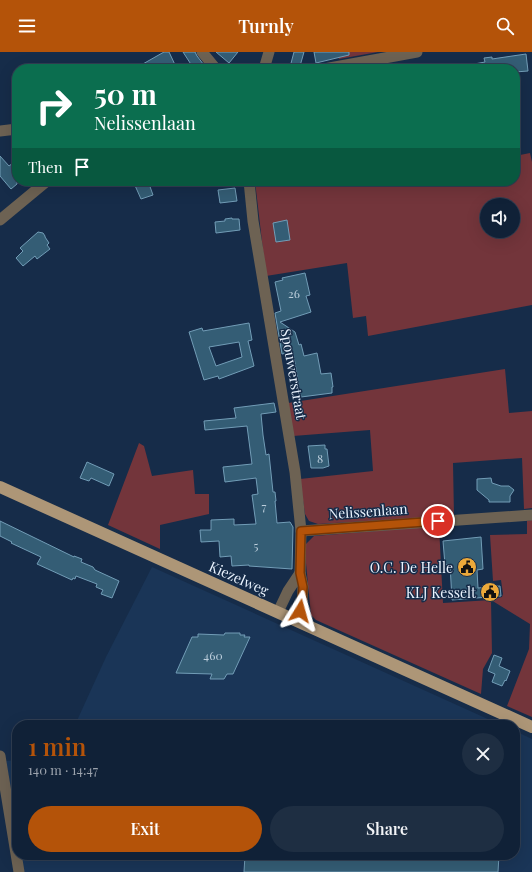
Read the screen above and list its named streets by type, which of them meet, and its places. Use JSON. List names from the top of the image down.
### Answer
{
  "streets": {
    "main road": ["Kiezelweg"],
    "street": ["Spouwerstraat", "Nelissenlaan"]
  },
  "crossings": [
    ["Spouwerstraat", "Nelissenlaan"],
    ["Spouwerstraat", "Kiezelweg"]
  ],
  "places": {
    "public building": ["O.C. De Helle", "KLJ Kesselt"]
  },
  "house_numbers": [
    "26",
    "8",
    "7",
    "5",
    "460"
  ],
  "page": {
    "header": "Turnly",
    "turn": ["50 m", "Nelissenlaan"],
    "then": "Then",
    "heading": ["1 min", "140 m · 14:47"],
    "buttons": ["Exit", "Share"]
  }
}
